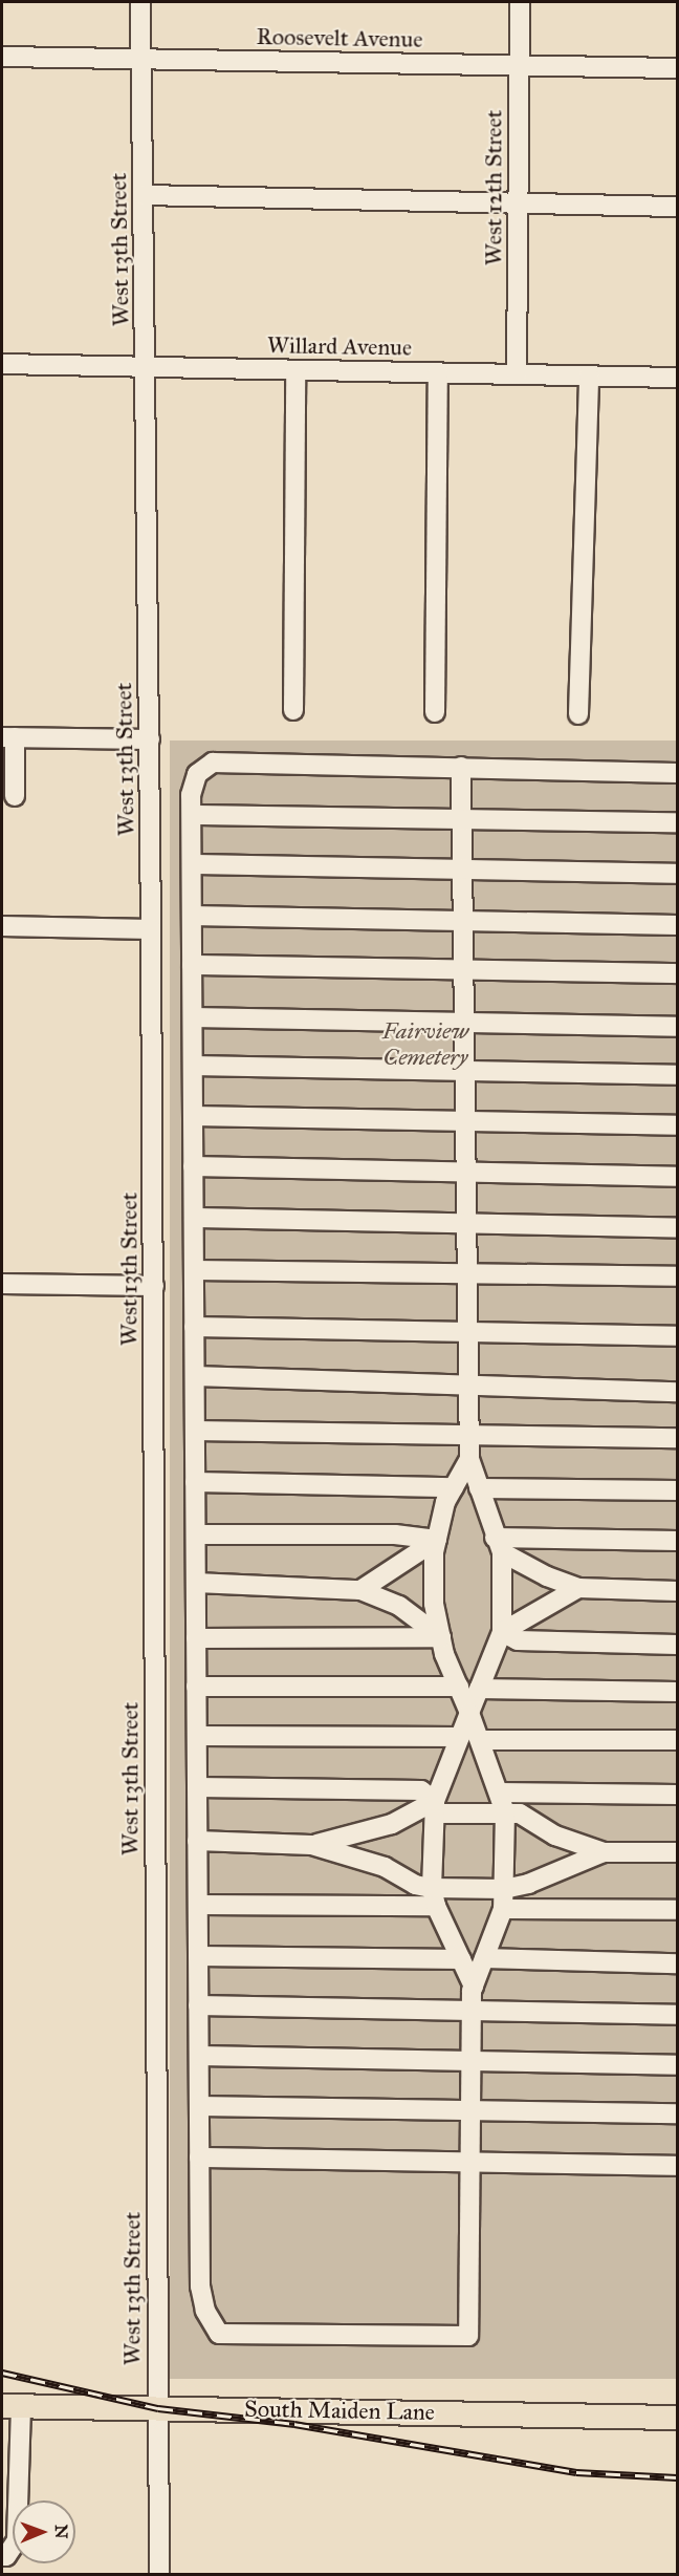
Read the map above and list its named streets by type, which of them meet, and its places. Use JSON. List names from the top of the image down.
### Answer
{
  "streets": {
    "main road": ["South Maiden Lane"],
    "street": [
      "Roosevelt Avenue",
      "West 12th Street",
      "West 13th Street",
      "Willard Avenue"
    ]
  },
  "crossings": [
    ["Roosevelt Avenue", "West 12th Street"],
    ["Roosevelt Avenue", "West 13th Street"],
    ["West 12th Street", "Willard Avenue"],
    ["West 13th Street", "Willard Avenue"],
    ["West 13th Street", "South Maiden Lane"]
  ],
  "parks": ["Fairview Cemetery"],
  "north": "right"
}
